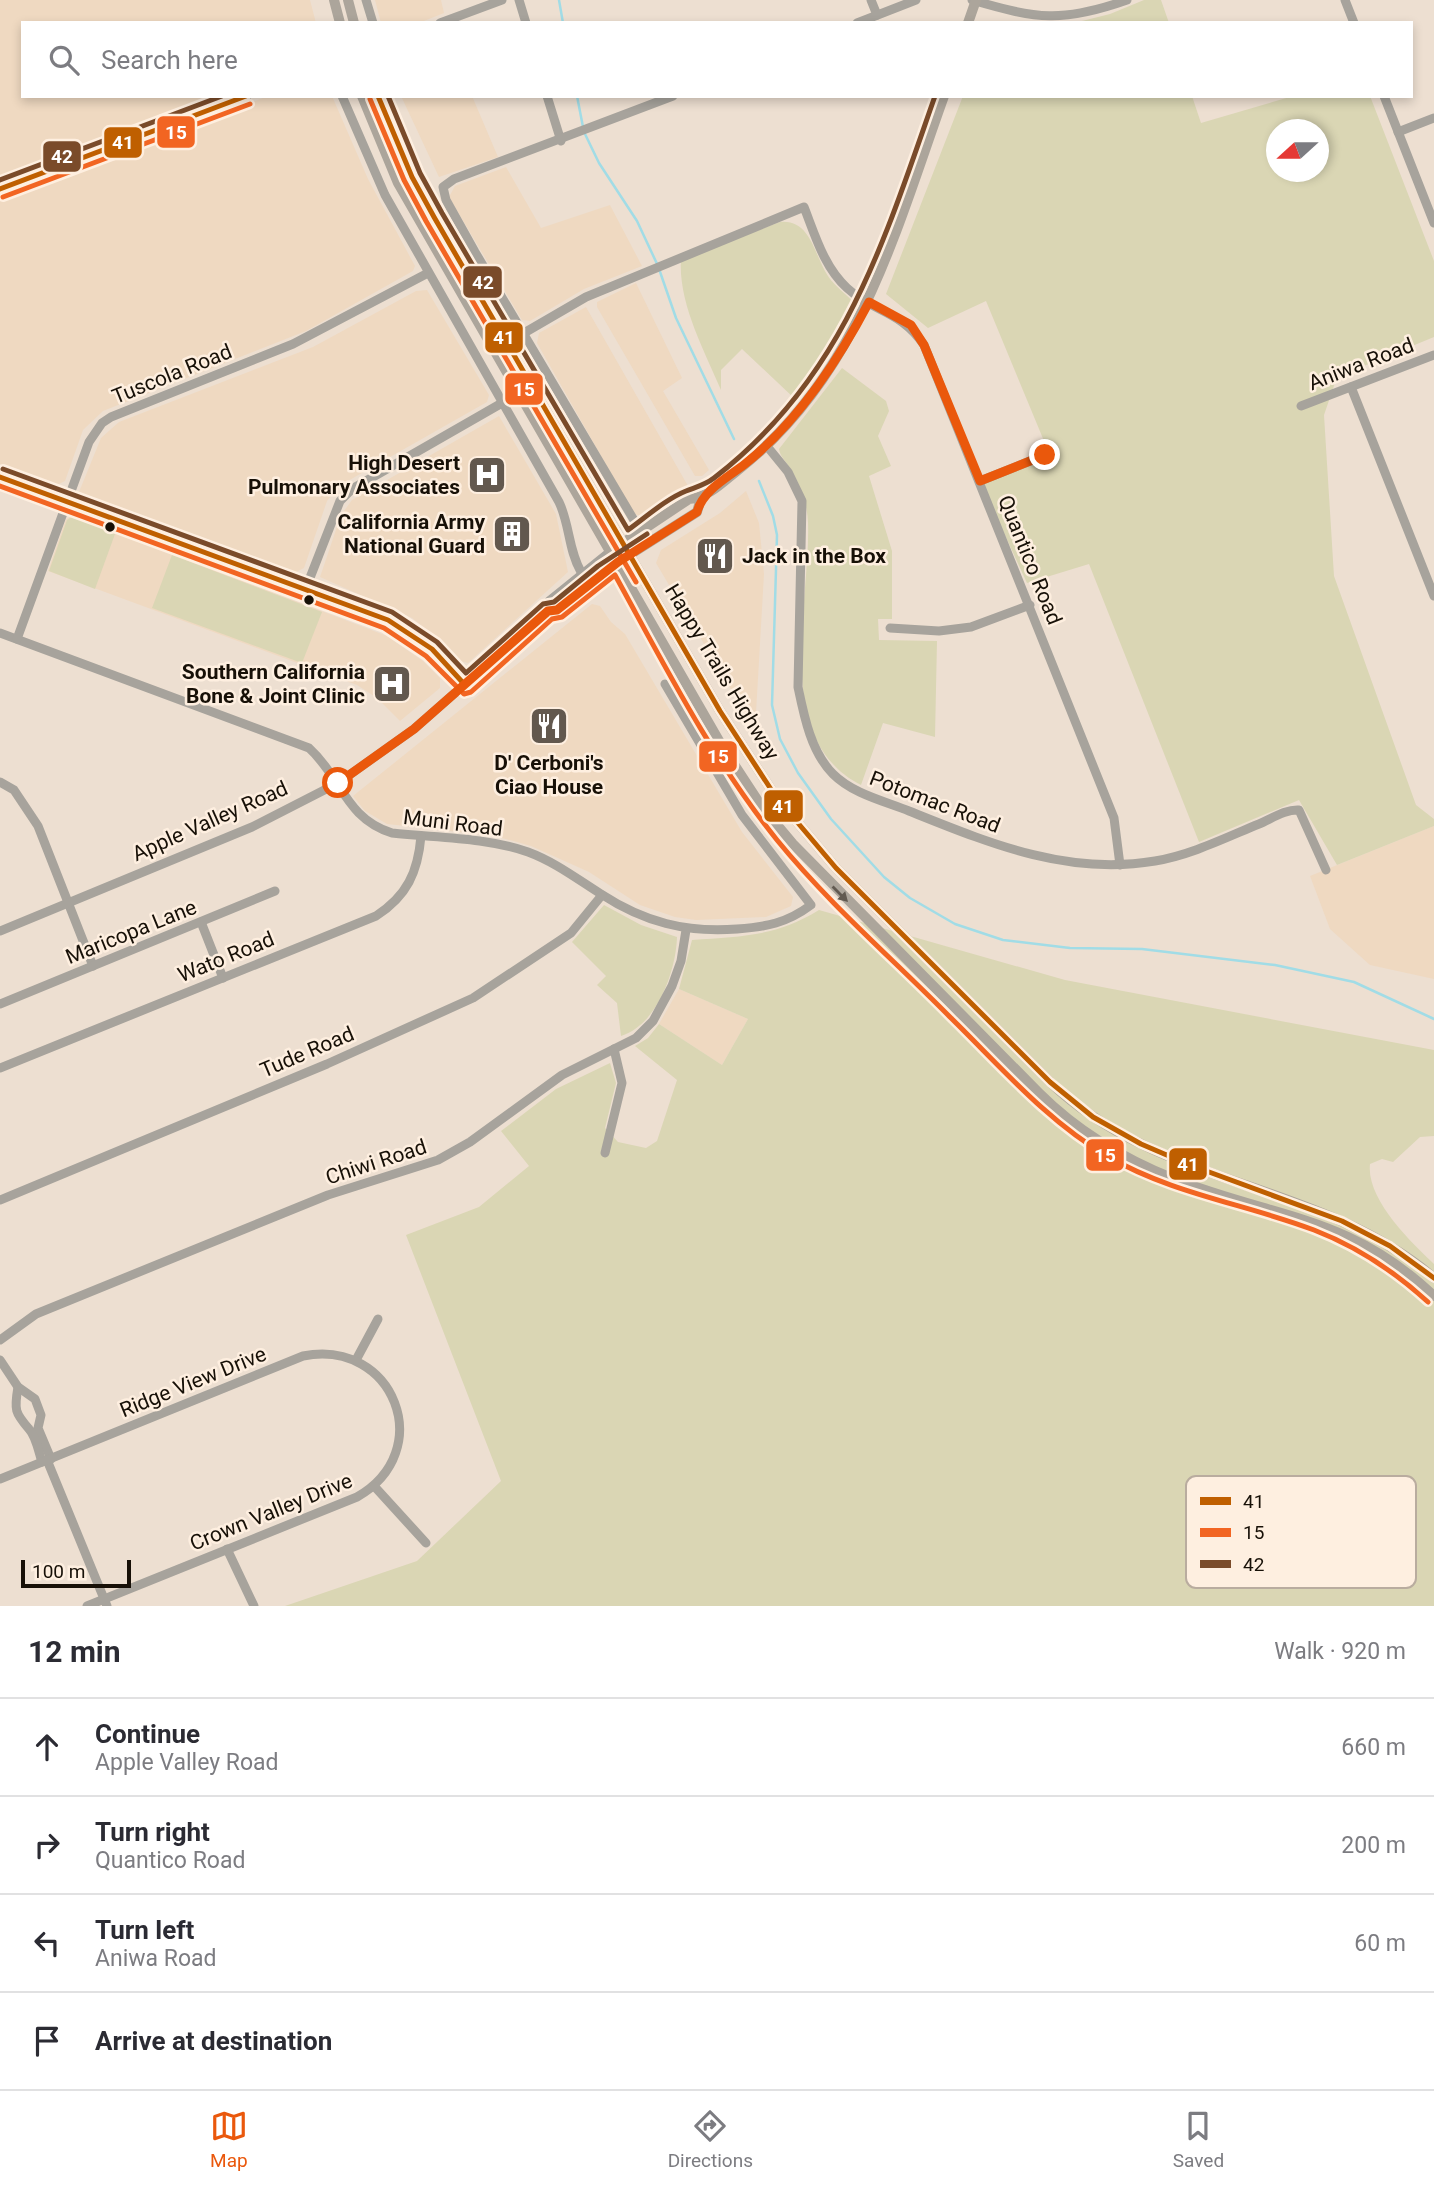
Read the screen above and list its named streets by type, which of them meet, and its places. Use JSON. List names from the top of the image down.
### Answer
{
  "streets": {
    "main road": ["Happy Trails Highway", "Apple Valley Road"],
    "street": [
      "Aniwa Road",
      "Tuscola Road",
      "Quantico Road",
      "Potomac Road",
      "Muni Road",
      "Maricopa Lane",
      "Wato Road",
      "Tude Road",
      "Chiwi Road",
      "Ridge View Drive",
      "Crown Valley Drive"
    ]
  },
  "crossings": [
    ["Tuscola Road", "Muni Road"],
    ["Quantico Road", "Potomac Road"],
    ["Quantico Road", "Apple Valley Road"],
    ["Happy Trails Highway", "Apple Valley Road"],
    ["Potomac Road", "Apple Valley Road"],
    ["Apple Valley Road", "Muni Road"],
    ["Muni Road", "Wato Road"],
    ["Muni Road", "Tude Road"],
    ["Muni Road", "Chiwi Road"],
    ["Ridge View Drive", "Crown Valley Drive"]
  ],
  "places": {
    "hospital": ["High Desert Pulmonary Associates", "Southern California Bone & Joint Clinic"],
    "building": ["California Army National Guard"],
    "restaurant": ["Jack in the Box", "D' Cerboni's Ciao House"]
  },
  "lines": ["transit line 41", "transit line 42", "transit line 15"],
  "legend": ["41", "15", "42"],
  "scale_bar": "100 m",
  "north": "left",
  "page": {
    "search": "Search here",
    "scale": "100 m",
    "heading": ["12 min", "Walk · 920 m"],
    "list": [
      ["Continue", "Apple Valley Road", "660 m"],
      ["Turn right", "Quantico Road", "200 m"],
      ["Turn left", "Aniwa Road", "60 m"],
      "Arrive at destination"
    ],
    "nav": ["Map", "Directions", "Saved"]
  }
}
